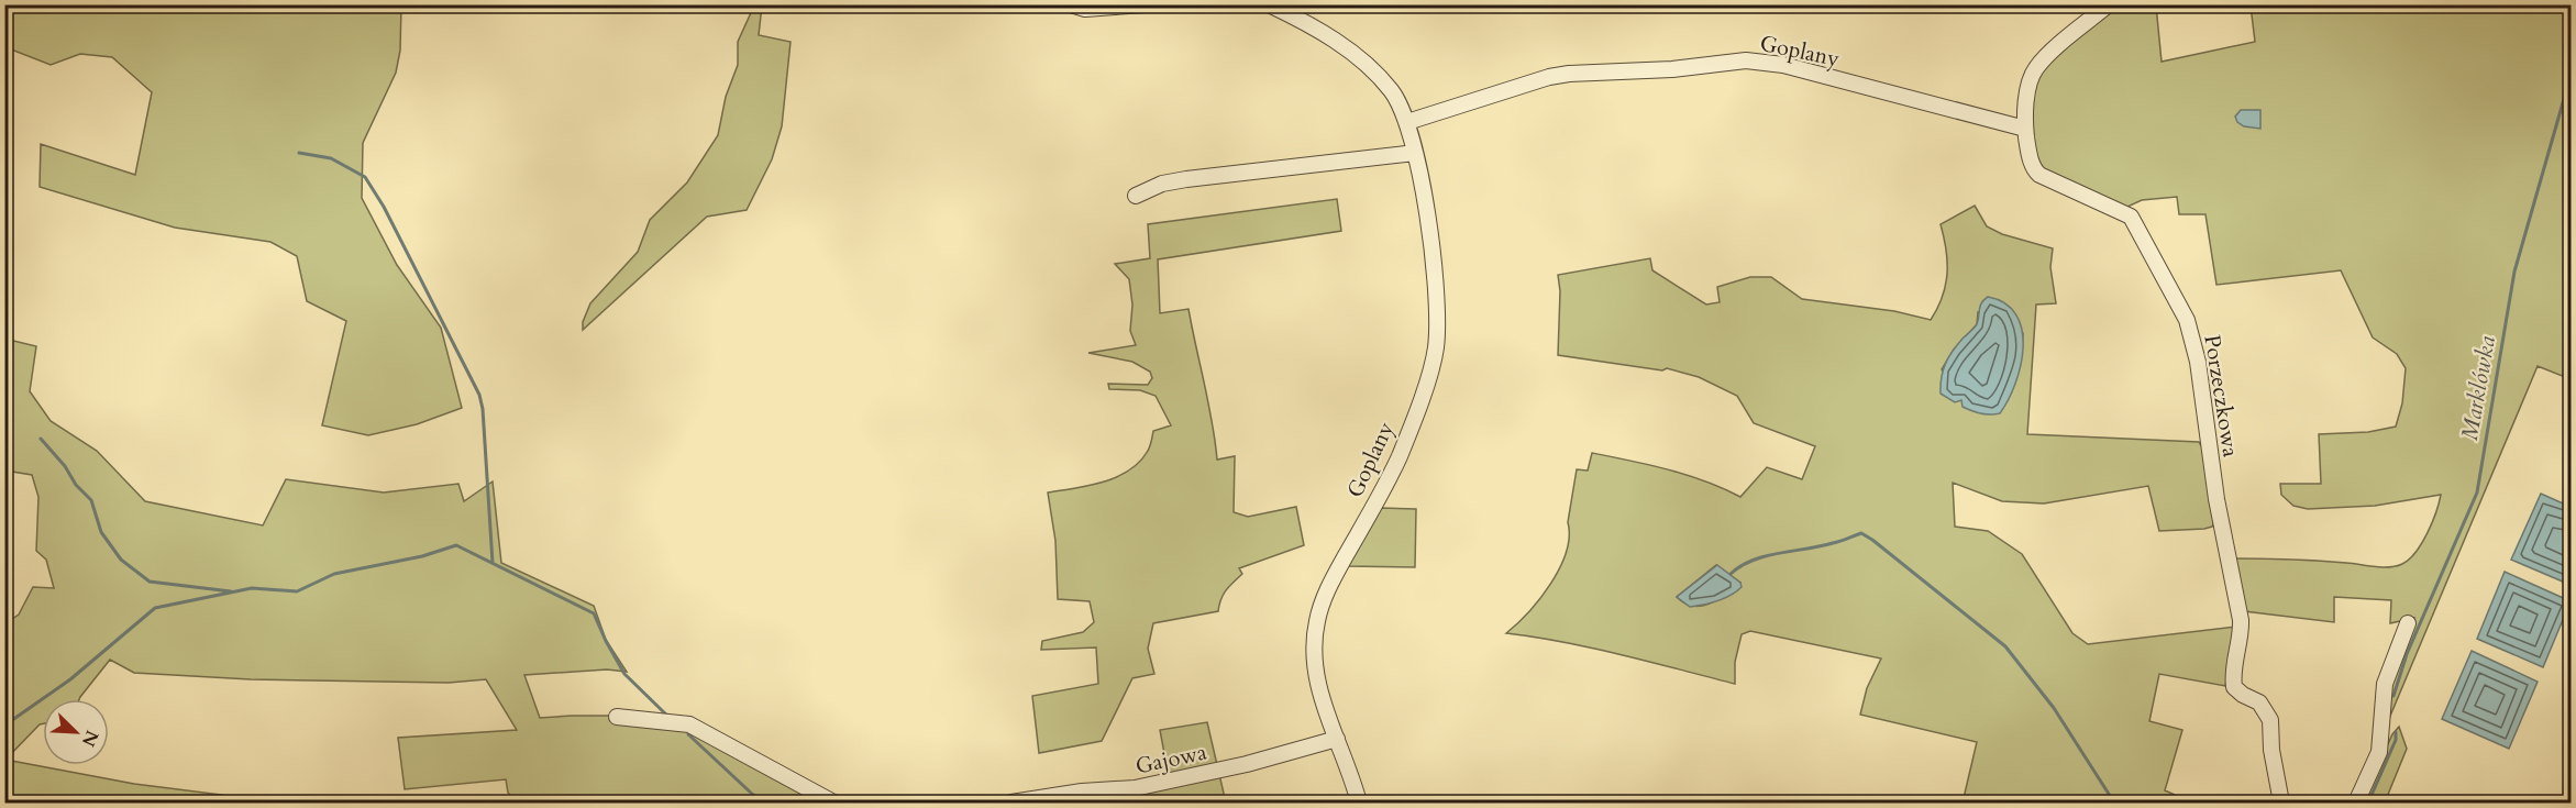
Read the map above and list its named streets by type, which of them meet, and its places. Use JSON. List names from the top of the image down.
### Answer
{
  "streets": {
    "street": ["Goplany", "Porzeczkowa", "Gajowa"]
  },
  "crossings": [
    ["Goplany", "Porzeczkowa"],
    ["Goplany", "Gajowa"]
  ],
  "water": ["Marklówka"],
  "north": "bottom right"
}
